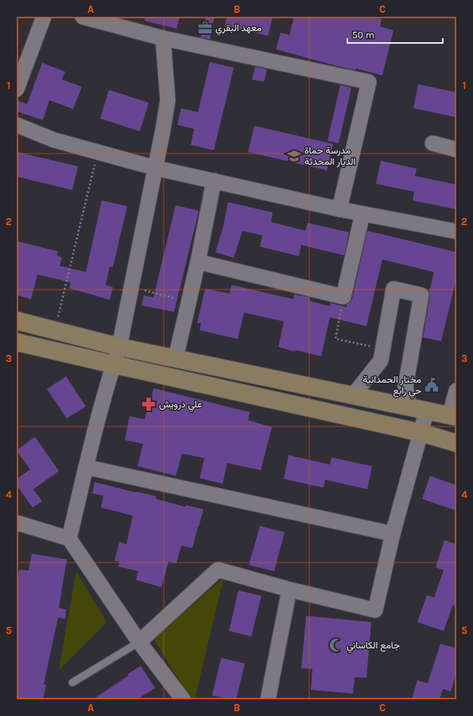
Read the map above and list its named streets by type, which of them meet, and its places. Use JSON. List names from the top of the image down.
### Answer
{
  "places": {
    "office": ["معهد البقري"],
    "school or university": ["مدرسة حماة الديار المحدثة"],
    "public building": ["مختار الحمدانية حي رابع"],
    "pharmacy": ["علي درويش"],
    "mosque": ["جامع الكاساني"]
  },
  "scale_bar": "50 m",
  "grid": {
    "columns": ["A", "B", "C"],
    "rows": [
      "1",
      "2",
      "3",
      "4",
      "5"
    ]
  }
}
